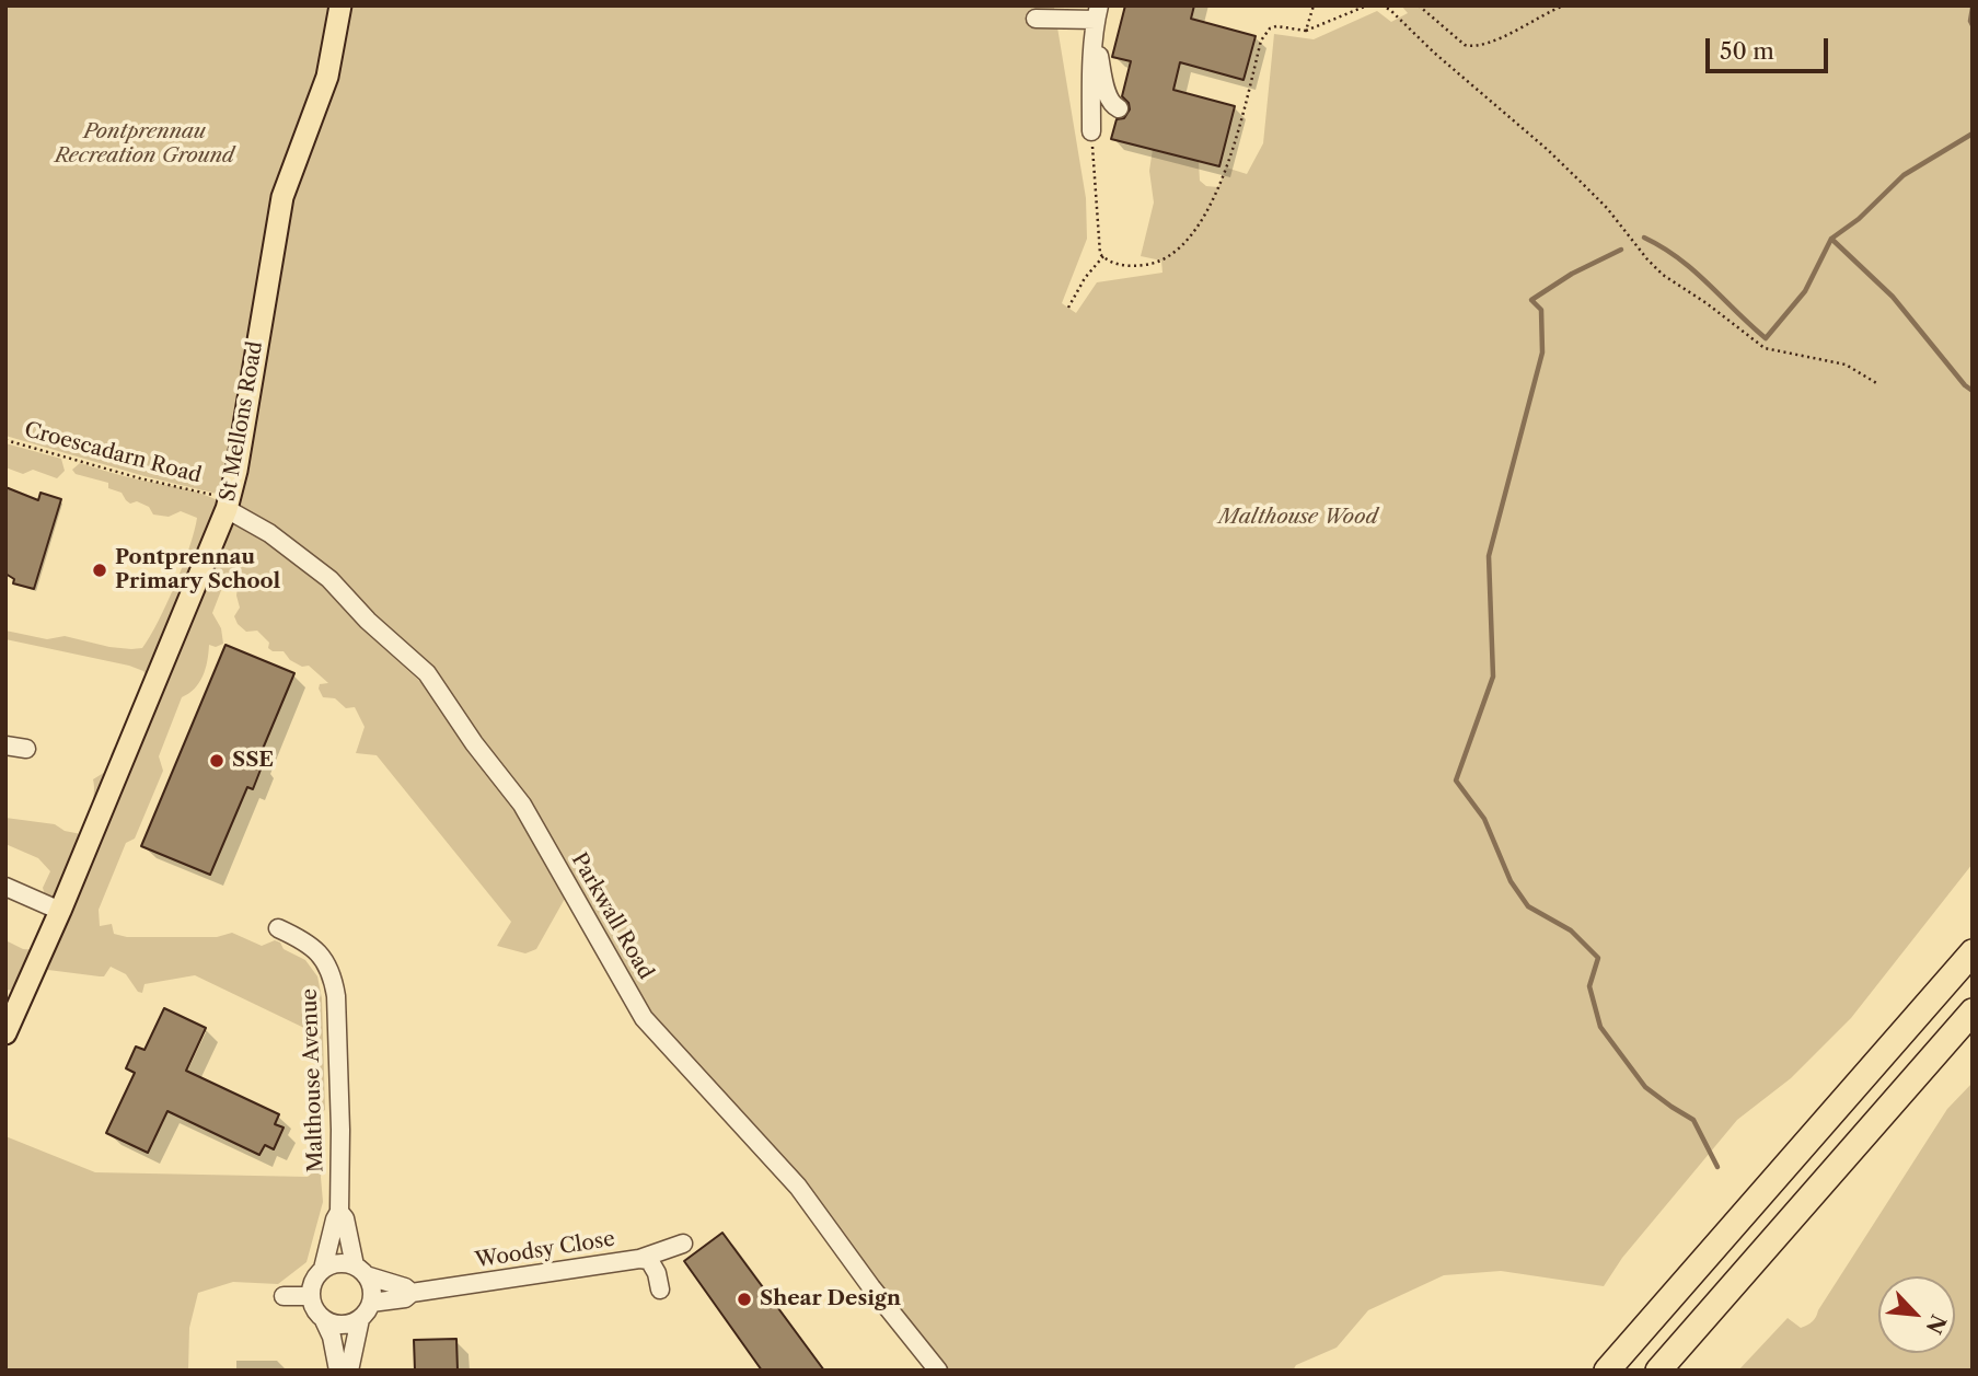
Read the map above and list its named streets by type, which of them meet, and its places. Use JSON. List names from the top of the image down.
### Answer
{
  "streets": {
    "main road": ["St Mellons Road"],
    "street": ["Parkwall Road", "Malthouse Avenue", "Woodsy Close"],
    "path": ["Croescadarn Road"]
  },
  "crossings": [
    ["St Mellons Road", "Croescadarn Road"],
    ["St Mellons Road", "Parkwall Road"],
    ["Croescadarn Road", "Parkwall Road"],
    ["Malthouse Avenue", "Woodsy Close"]
  ],
  "parks": ["Pontprennau Recreation Ground", "Malthouse Wood"],
  "places": ["Pontprennau Primary School", "SSE", "Shear Design"],
  "scale_bar": "50 m",
  "north": "bottom right"
}
